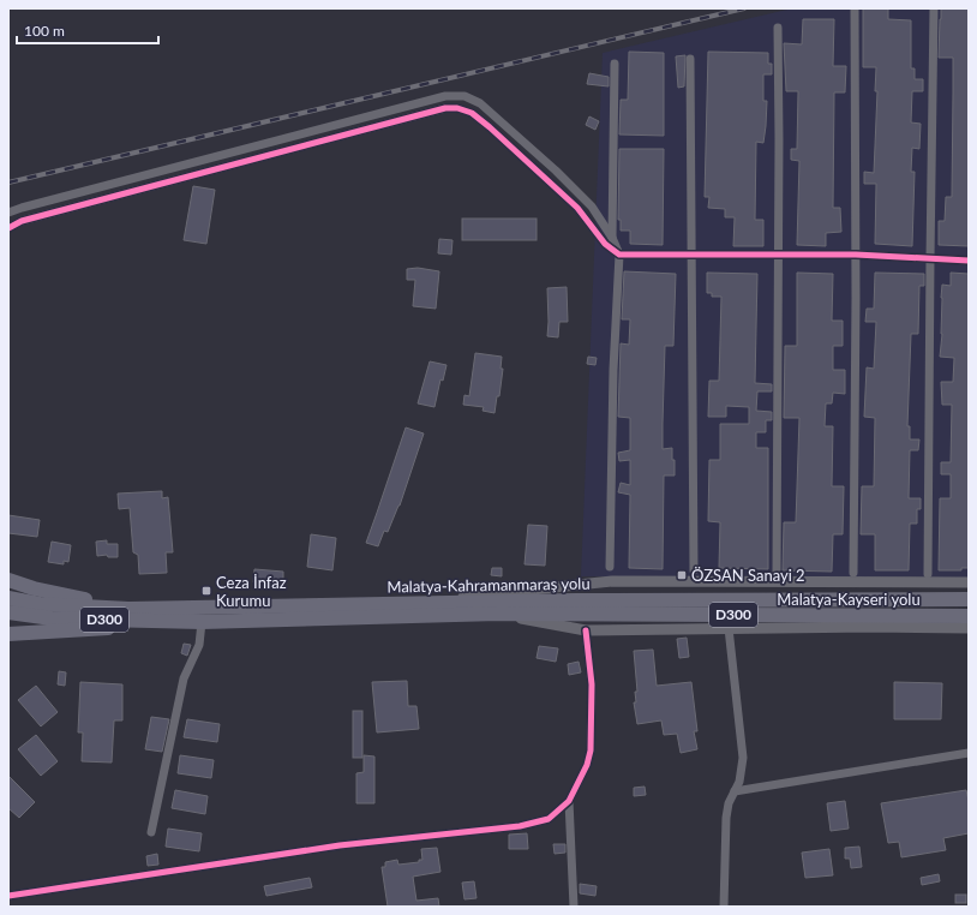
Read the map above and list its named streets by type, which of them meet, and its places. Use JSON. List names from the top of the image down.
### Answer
{
  "streets": {
    "highway": ["Malatya-Kahramanmaraş yolu", "Malatya-Kayseri yolu", "D300"]
  },
  "places": {
    "transit": ["ÖZSAN Sanayi 2", "Ceza İnfaz Kurumu"]
  },
  "scale_bar": "100 m"
}
